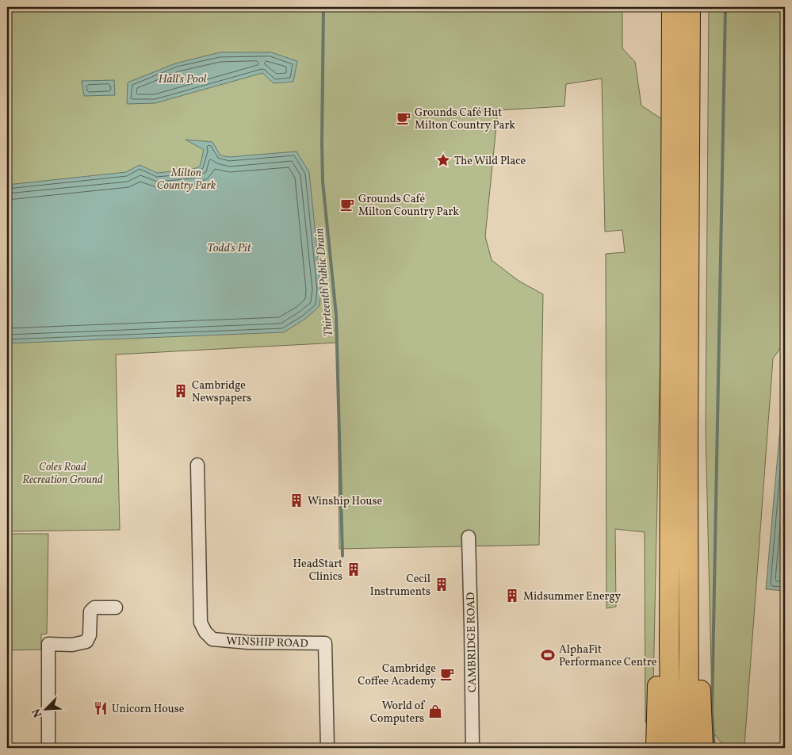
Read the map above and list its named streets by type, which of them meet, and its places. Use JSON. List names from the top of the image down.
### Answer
{
  "streets": {
    "street": ["WINSHIP ROAD", "CAMBRIDGE ROAD"]
  },
  "water": ["Hall's Pool", "Todd's Pit", "Thirteenth Public Drain"],
  "parks": ["Milton Country Park", "Coles Road Recreation Ground"],
  "places": {
    "cafe": ["Grounds Café Hut Milton Country Park", "Grounds Café Milton Country Park", "Cambridge Coffee Academy"],
    "place": ["The Wild Place"],
    "building": [
      "Cambridge Newspapers",
      "Winship House",
      "HeadStart Clinics",
      "Cecil Instruments",
      "Midsummer Energy"
    ],
    "sports": ["AlphaFit Performance Centre"],
    "restaurant": ["Unicorn House"],
    "shop": ["World of Computers"]
  },
  "north": "bottom left"
}
